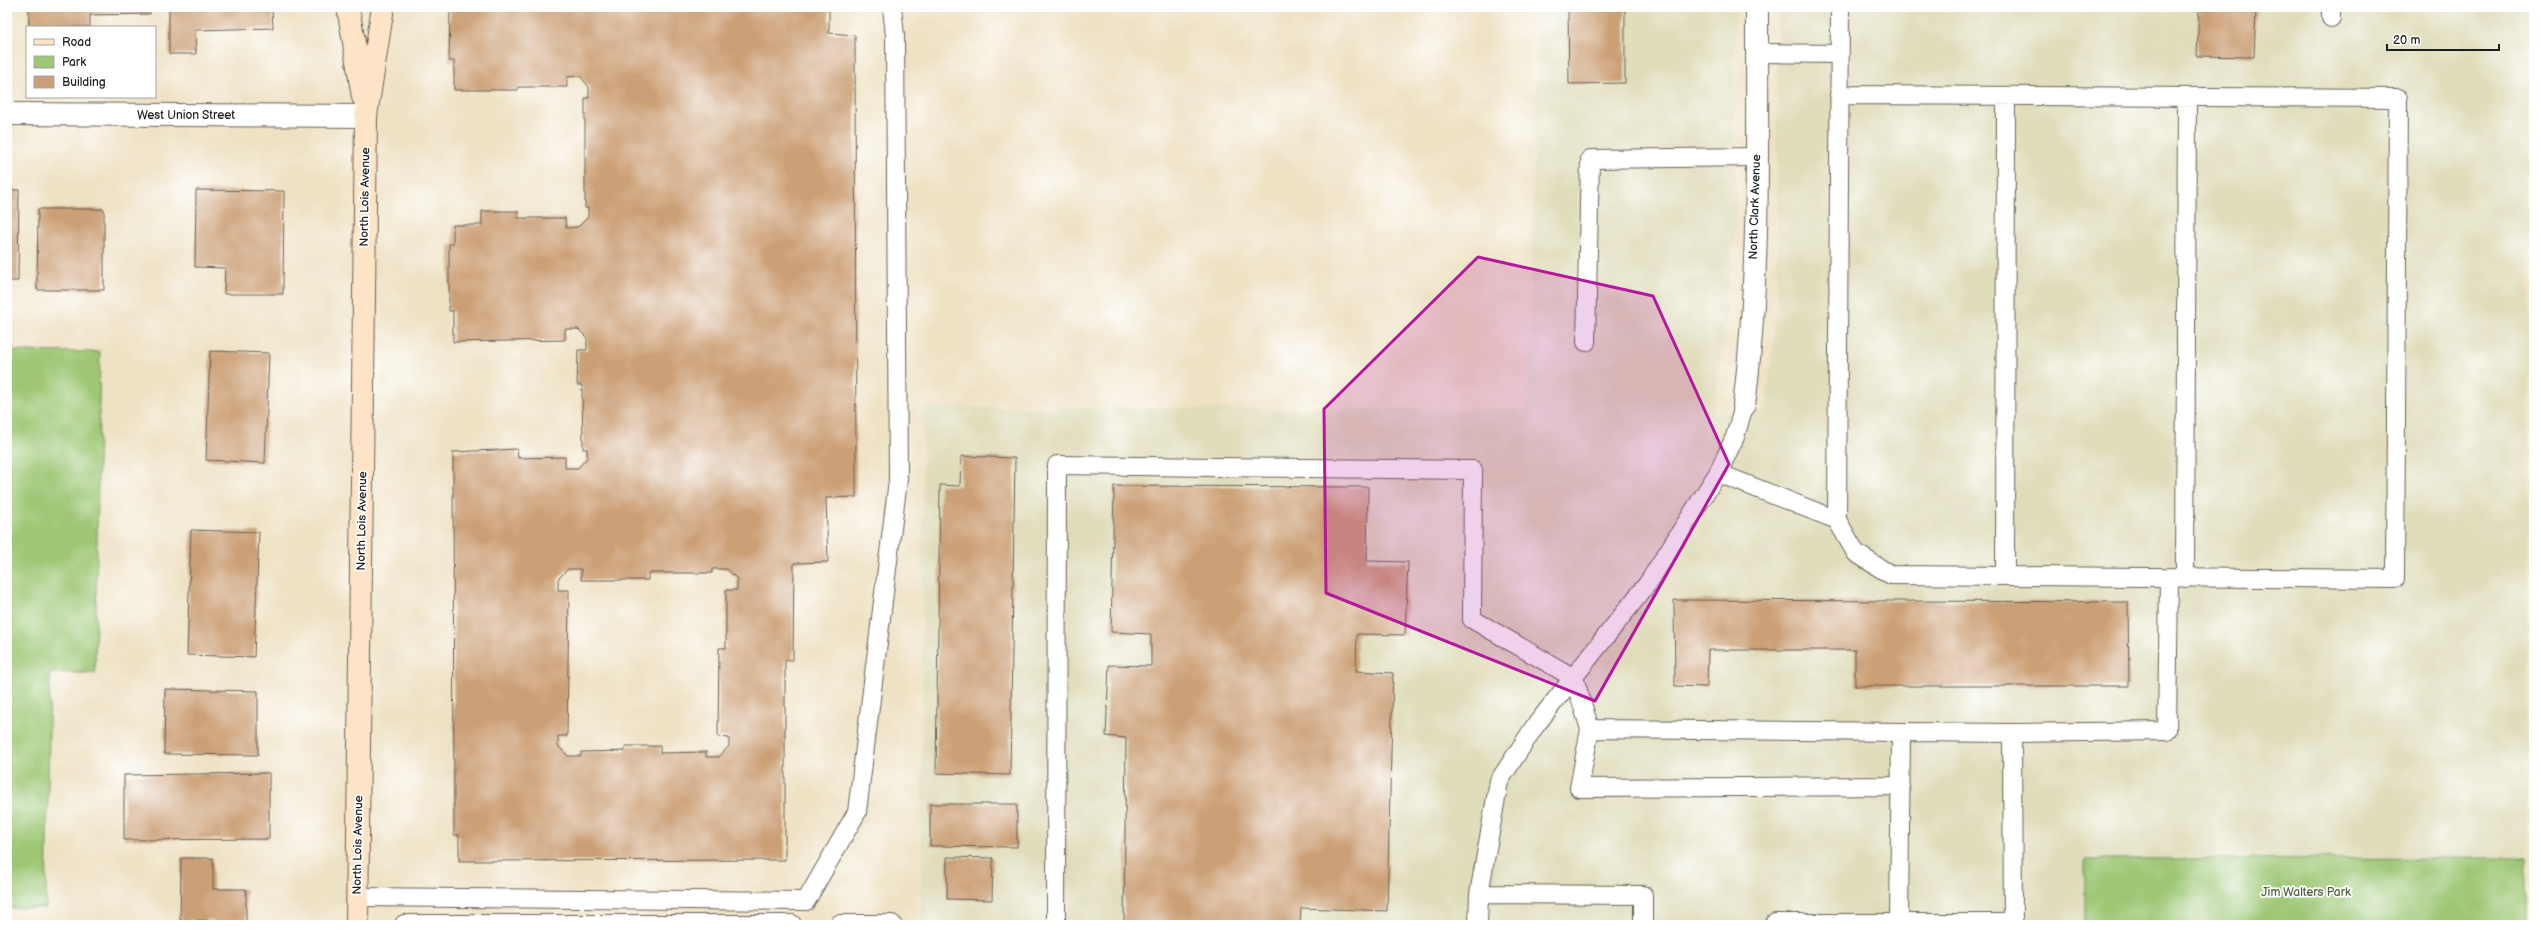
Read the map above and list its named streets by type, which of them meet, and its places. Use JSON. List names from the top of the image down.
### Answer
{
  "streets": {
    "street": ["West Union Street", "North Lois Avenue", "North Clark Avenue"]
  },
  "crossings": [
    ["West Union Street", "North Lois Avenue"]
  ],
  "parks": ["Jim Walters Park"],
  "legend": ["Road", "Park", "Building"],
  "scale_bar": "20 m"
}
